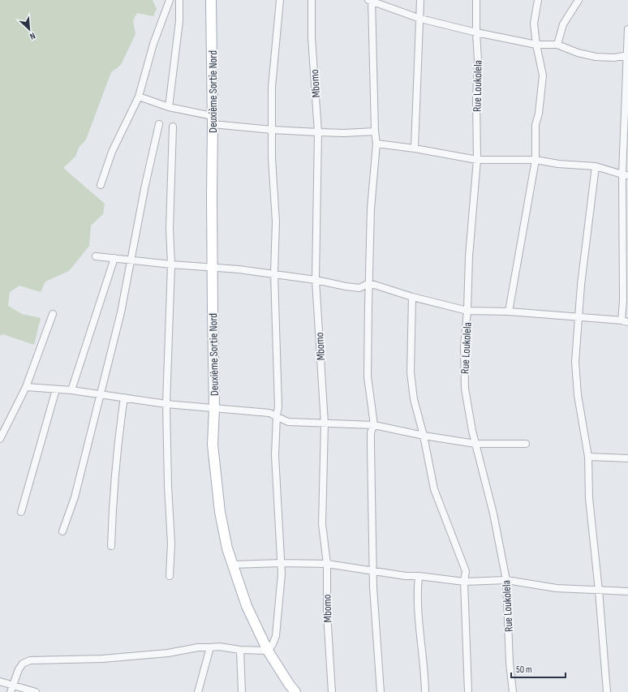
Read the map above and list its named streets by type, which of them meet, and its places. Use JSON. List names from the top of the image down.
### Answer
{
  "streets": {
    "main road": ["Deuxième Sortie Nord"],
    "street": ["Mbomo", "Rue Loukolela"]
  },
  "scale_bar": "50 m",
  "north": "bottom right"
}
